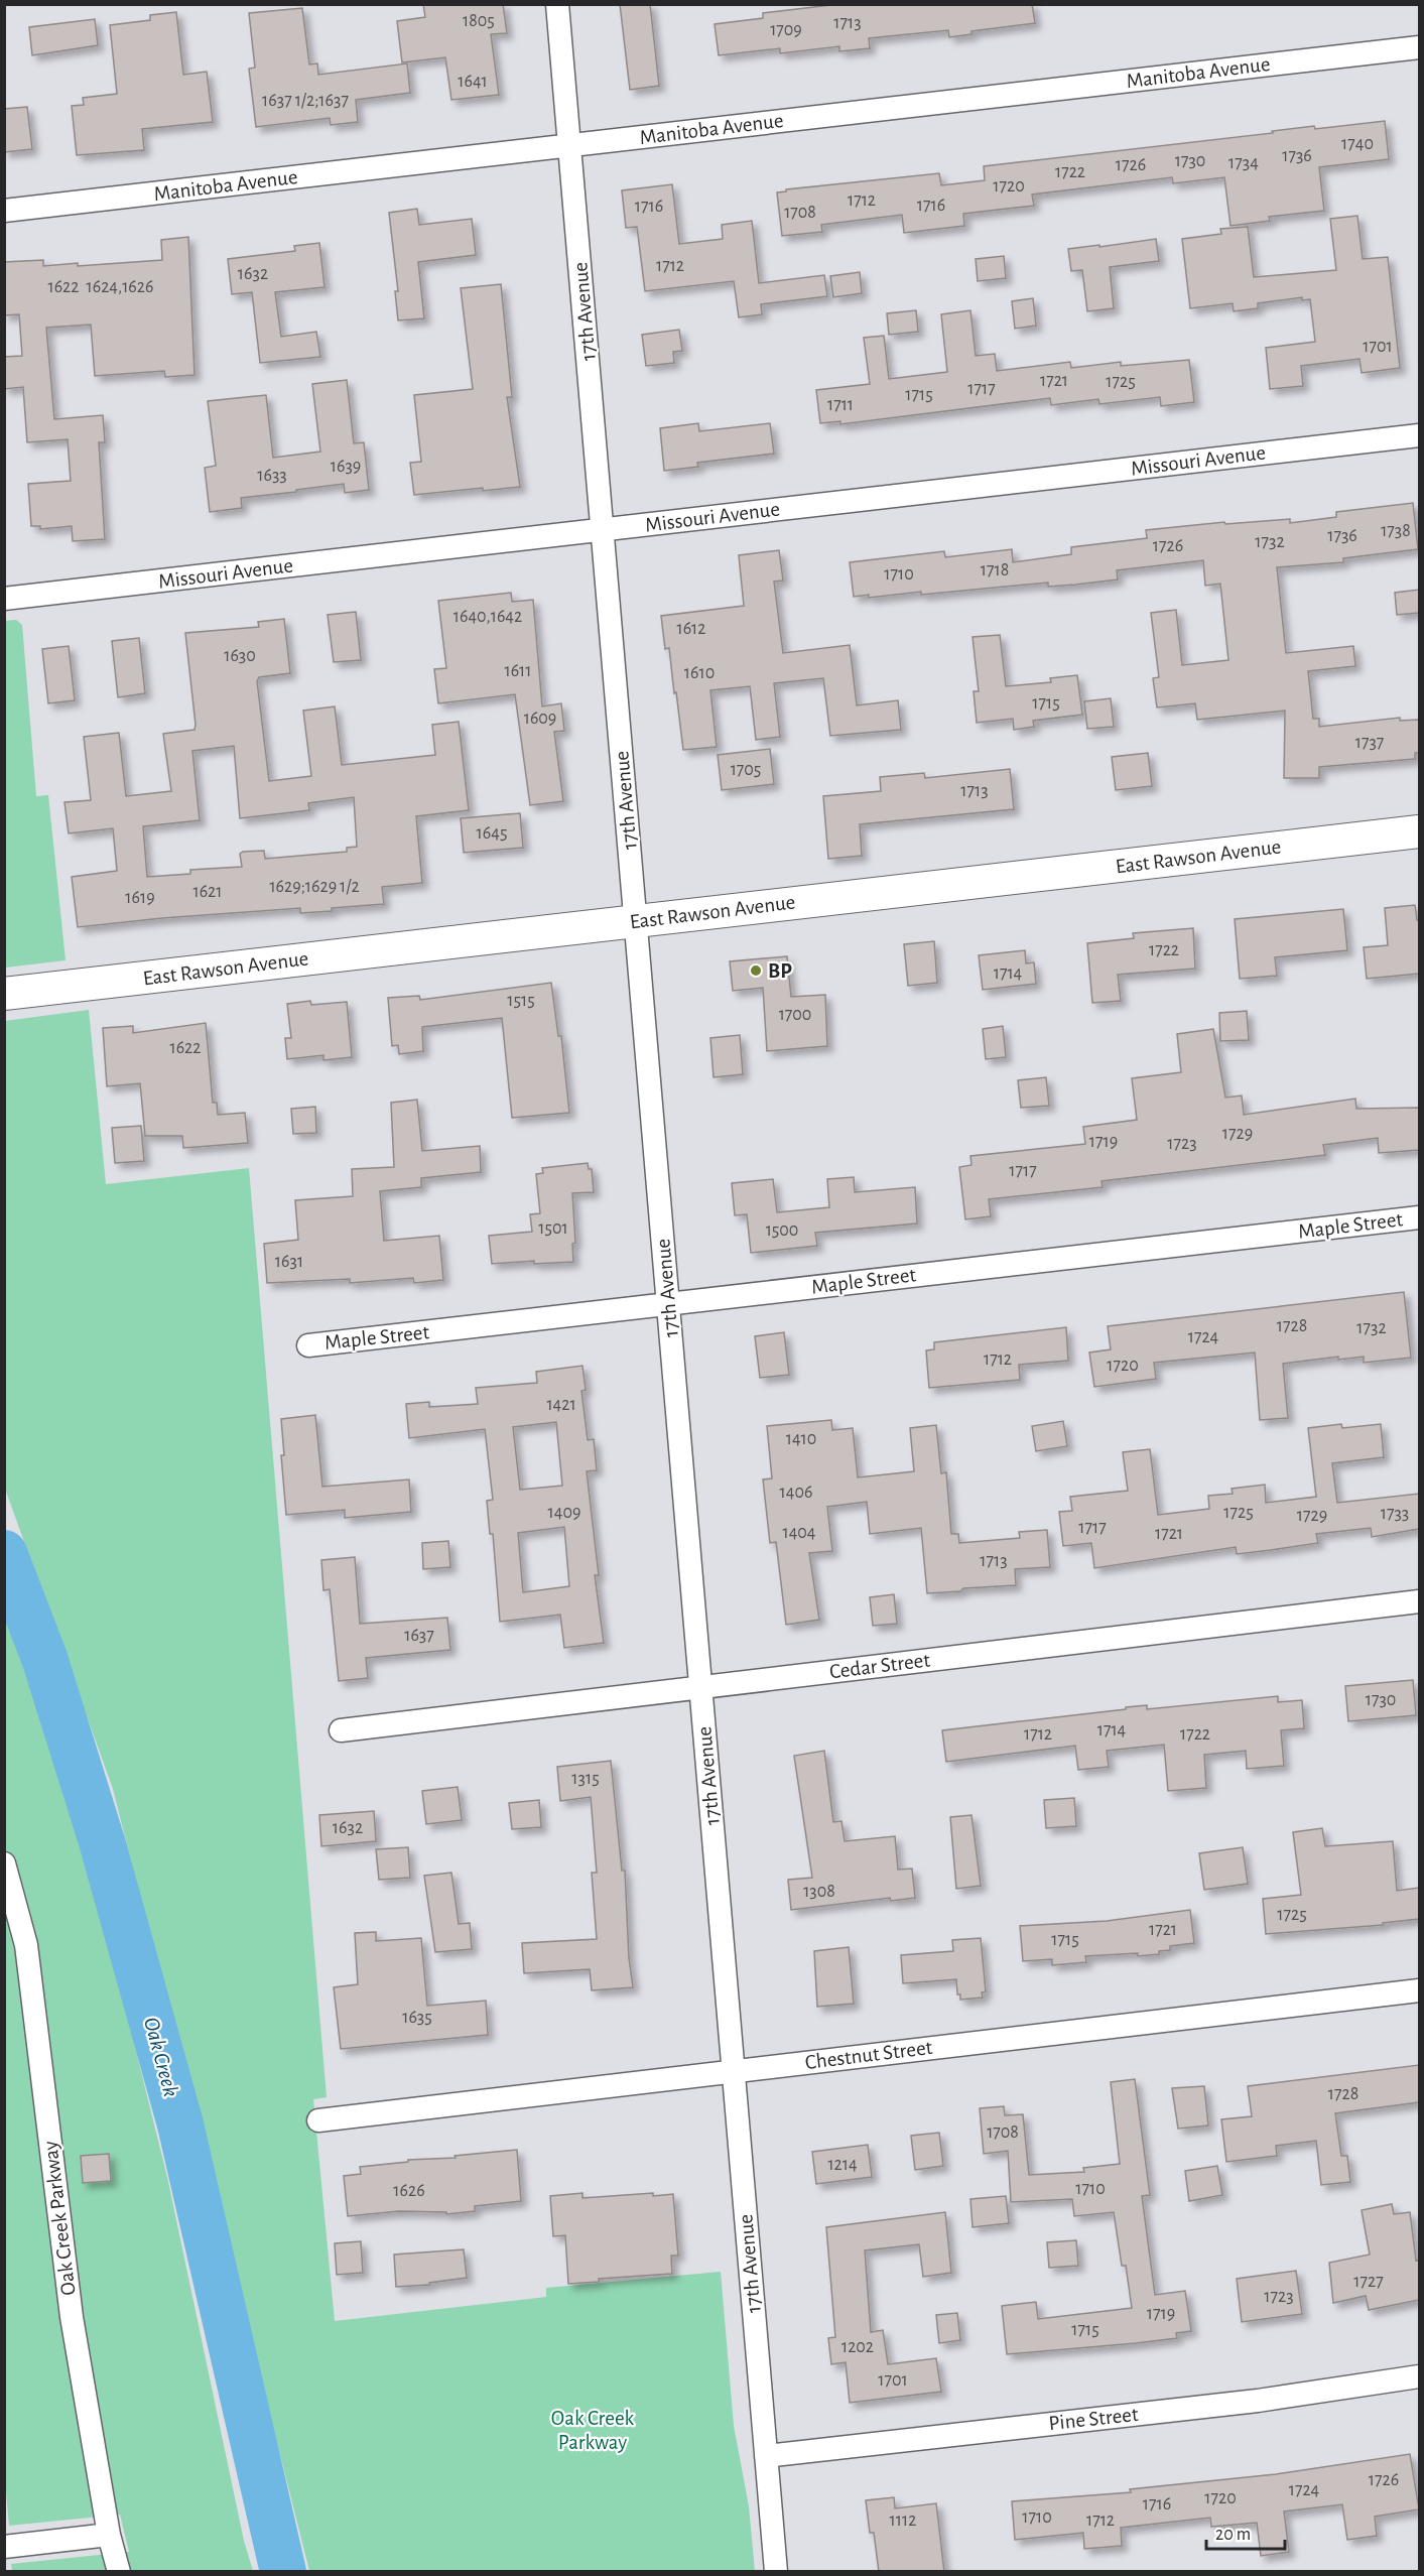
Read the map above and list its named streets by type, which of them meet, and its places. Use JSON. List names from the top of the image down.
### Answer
{
  "streets": {
    "main road": ["East Rawson Avenue"],
    "street": [
      "Manitoba Avenue",
      "17th Avenue",
      "Missouri Avenue",
      "Maple Street",
      "Cedar Street",
      "Chestnut Street",
      "Oak Creek Parkway",
      "Pine Street"
    ]
  },
  "crossings": [
    ["Manitoba Avenue", "17th Avenue"],
    ["17th Avenue", "Missouri Avenue"],
    ["17th Avenue", "East Rawson Avenue"],
    ["17th Avenue", "Maple Street"],
    ["17th Avenue", "Cedar Street"],
    ["17th Avenue", "Chestnut Street"],
    ["17th Avenue", "Pine Street"]
  ],
  "water": ["Oak Creek"],
  "parks": ["Oak Creek Parkway"],
  "places": ["BP"],
  "house_numbers": [
    "1805",
    "1713",
    "1709",
    "1641",
    "1637 1/2;1637",
    "1740",
    "1736",
    "1730",
    "1734",
    "1726",
    "1722",
    "1720",
    "1712",
    "1716",
    "1716",
    "1708",
    "1712",
    "1632",
    "1622",
    "1624,1626",
    "1701",
    "1721",
    "1725",
    "1717",
    "1715",
    "1711",
    "1639",
    "1633",
    "1738",
    "1736",
    "1732",
    "1726",
    "1718",
    "1710",
    "1640,1642",
    "1612",
    "1630",
    "1611",
    "1610",
    "1715",
    "1609",
    "1737",
    "1705",
    "1713",
    "1645",
    "1629;1629 1/2",
    "1621",
    "1619",
    "1722",
    "1714",
    "1515",
    "1700",
    "1622",
    "1729",
    "1719",
    "1723",
    "1717",
    "1501",
    "1500",
    "1631",
    "1728",
    "1732",
    "1724",
    "1712",
    "1720",
    "1421",
    "1410",
    "1406",
    "1409",
    "1725",
    "1733",
    "1729",
    "1717",
    "1404",
    "1721",
    "1713",
    "1637",
    "1730",
    "1714",
    "1712",
    "1722",
    "1315",
    "1632",
    "1308",
    "1725",
    "1721",
    "1715",
    "1635",
    "1728",
    "1708",
    "1214",
    "1710",
    "1626",
    "1727",
    "1723",
    "1719",
    "1715",
    "1202",
    "1701",
    "1726",
    "1724",
    "1720",
    "1716",
    "1710",
    "1112",
    "1712"
  ],
  "scale_bar": "20 m"
}
